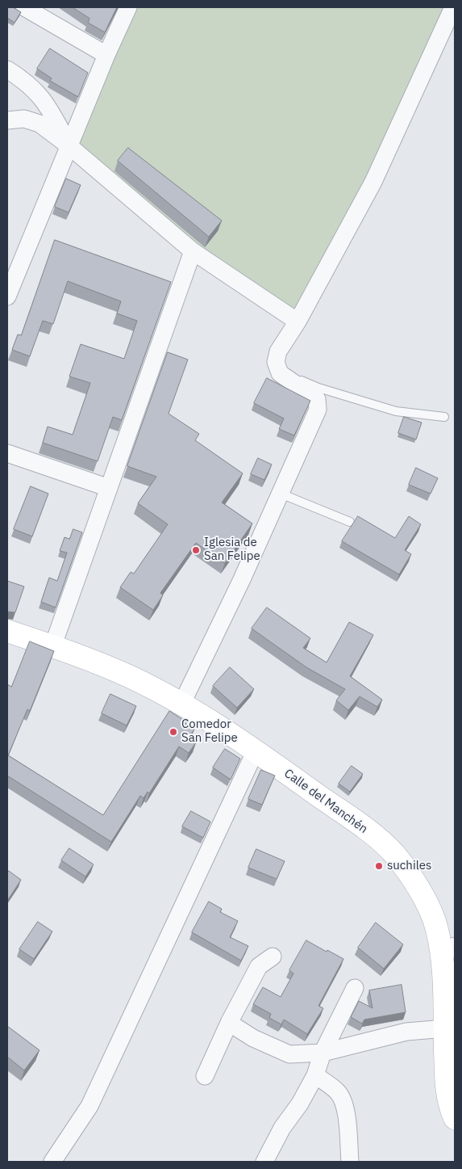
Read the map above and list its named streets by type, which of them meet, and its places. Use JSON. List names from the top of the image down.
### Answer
{
  "streets": {
    "street": ["Calle del Manchén"]
  },
  "places": ["Iglesia de San Felipe", "Comedor San Felipe", "suchiles"]
}
